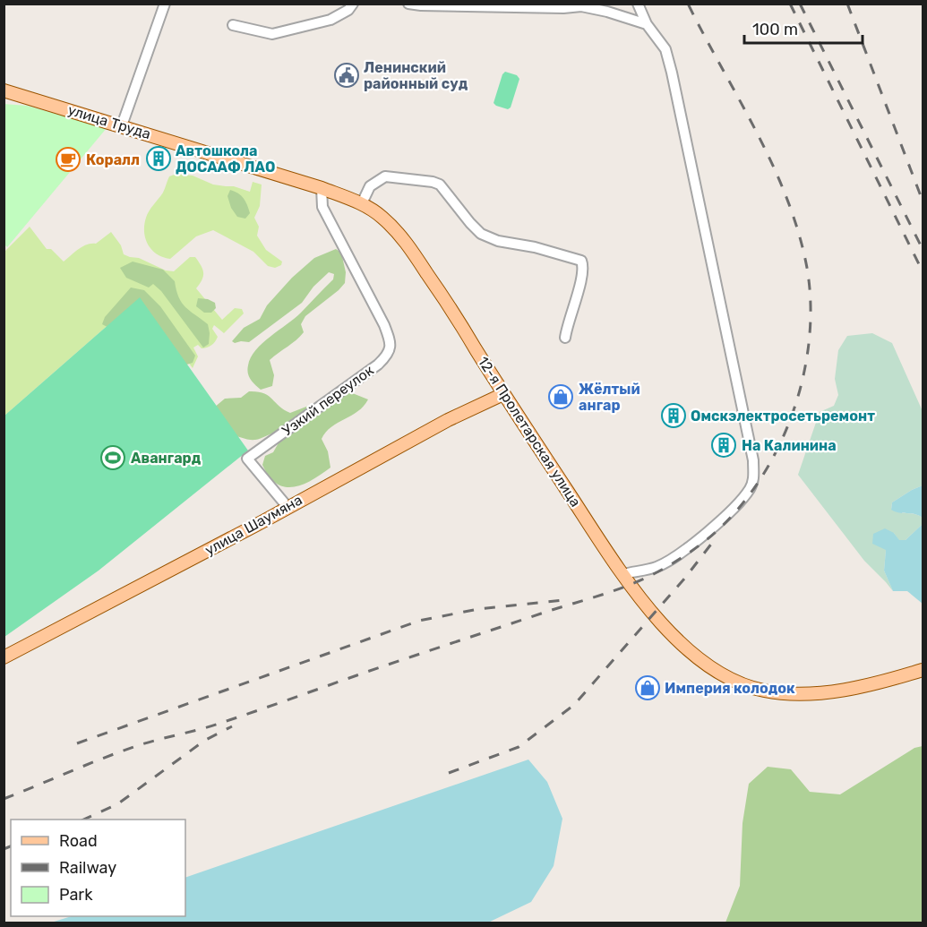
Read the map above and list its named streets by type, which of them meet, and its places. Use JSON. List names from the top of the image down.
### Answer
{
  "streets": {
    "main road": ["улица Труда", "12-я Пролетарская улица", "улица Шаумяна"],
    "street": ["Узкий переулок"]
  },
  "crossings": [
    ["улица Труда", "Узкий переулок"],
    ["улица Труда", "12-я Пролетарская улица"],
    ["Узкий переулок", "улица Шаумяна"],
    ["12-я Пролетарская улица", "улица Шаумяна"]
  ],
  "places": {
    "public building": ["Ленинский районный суд"],
    "building": ["Автошкола ДОСААФ ЛАО", "Омскэлектросетьремонт", "На Калинина"],
    "cafe": ["Коралл"],
    "shop": ["Жёлтый ангар", "Империя колодок"],
    "sports": ["Авангард"]
  },
  "legend": ["Road", "Railway", "Park"],
  "scale_bar": "100 m"
}
